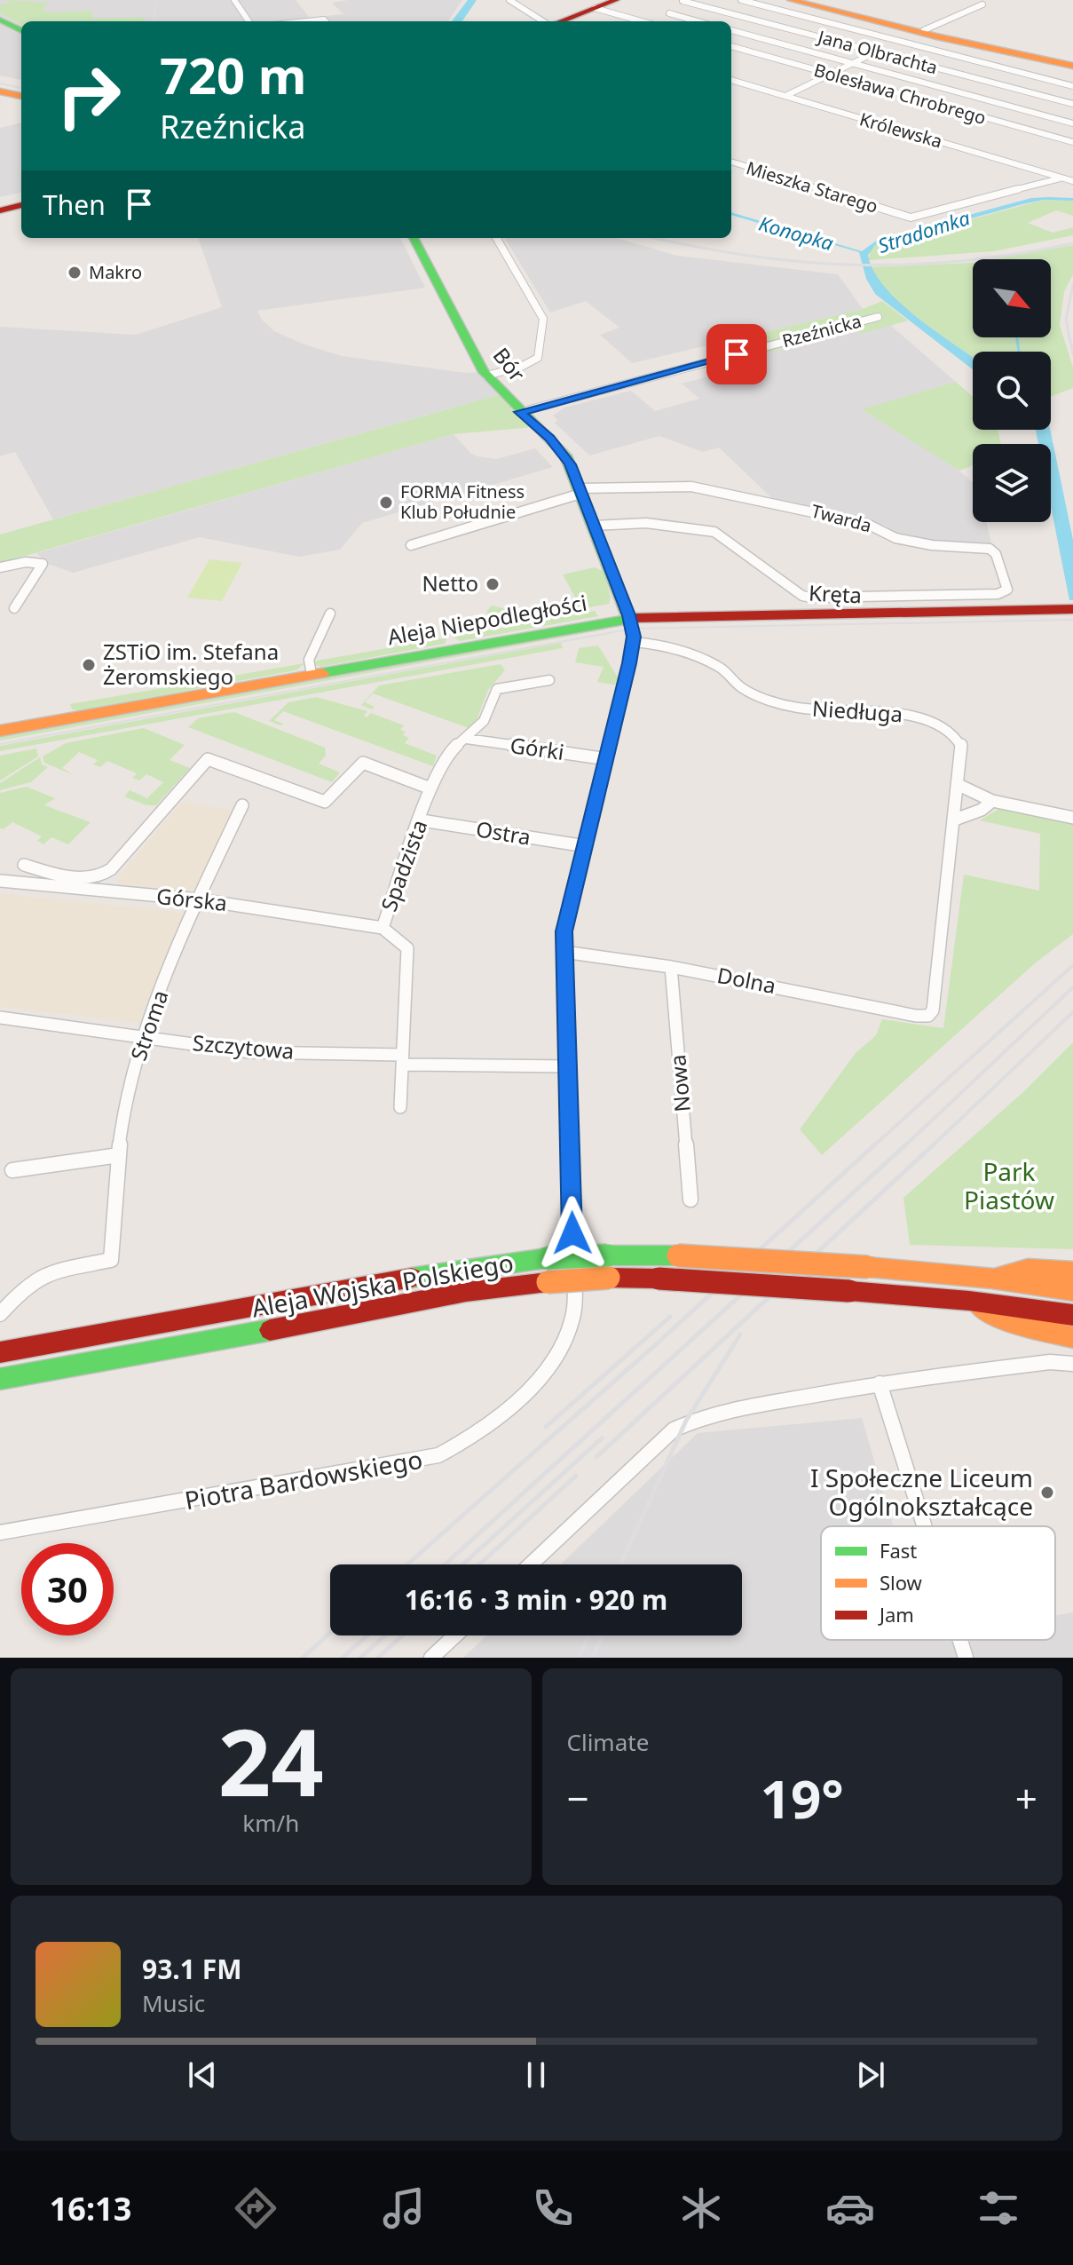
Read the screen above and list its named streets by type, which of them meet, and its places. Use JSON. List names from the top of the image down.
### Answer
{
  "streets": {
    "main road": ["Bór", "Aleja Niepodległości", "Aleja Wojska Polskiego"],
    "street": [
      "Jana Olbrachta",
      "Bolesława Chrobrego",
      "Królewska",
      "Mieszka Starego",
      "Rzeźnicka",
      "Twarda",
      "Kręta",
      "Niedługa",
      "Górki",
      "Ostra",
      "Spadzista",
      "Górska",
      "Dolna",
      "Stroma",
      "Szczytowa",
      "Nowa",
      "Piotra Bardowskiego"
    ]
  },
  "crossings": [
    ["Królewska", "Mieszka Starego"],
    ["Rzeźnicka", "Bór"],
    ["Bór", "Twarda"],
    ["Bór", "Kręta"],
    ["Bór", "Aleja Niepodległości"],
    ["Bór", "Niedługa"],
    ["Bór", "Górki"],
    ["Bór", "Ostra"],
    ["Bór", "Dolna"],
    ["Bór", "Szczytowa"],
    ["Bór", "Piotra Bardowskiego"],
    ["Twarda", "Kręta"],
    ["Górki", "Spadzista"],
    ["Ostra", "Spadzista"],
    ["Spadzista", "Górska"],
    ["Spadzista", "Szczytowa"],
    ["Górska", "Stroma"],
    ["Dolna", "Nowa"],
    ["Stroma", "Szczytowa"]
  ],
  "water": ["Stradomka", "Konopka"],
  "parks": ["Park Piastów"],
  "places": [
    "Makro",
    "FORMA Fitness Klub Południe",
    "Netto",
    "ZSTiO im. Stefana Żeromskiego",
    "I Społeczne Liceum Ogólnokształcące"
  ],
  "legend": ["Fast", "Slow", "Jam"],
  "north": "bottom right",
  "page": {
    "turn": ["720 m", "Rzeźnicka"],
    "then": "Then",
    "limit": "30",
    "trip": "16:16 · 3 min · 920 m",
    "tile": [
      ["24", "km/h"],
      "Climate"
    ],
    "heat": ["−", "19°", "+"],
    "song": ["93.1 FM", "Music"],
    "tabs": "16:13"
  }
}
